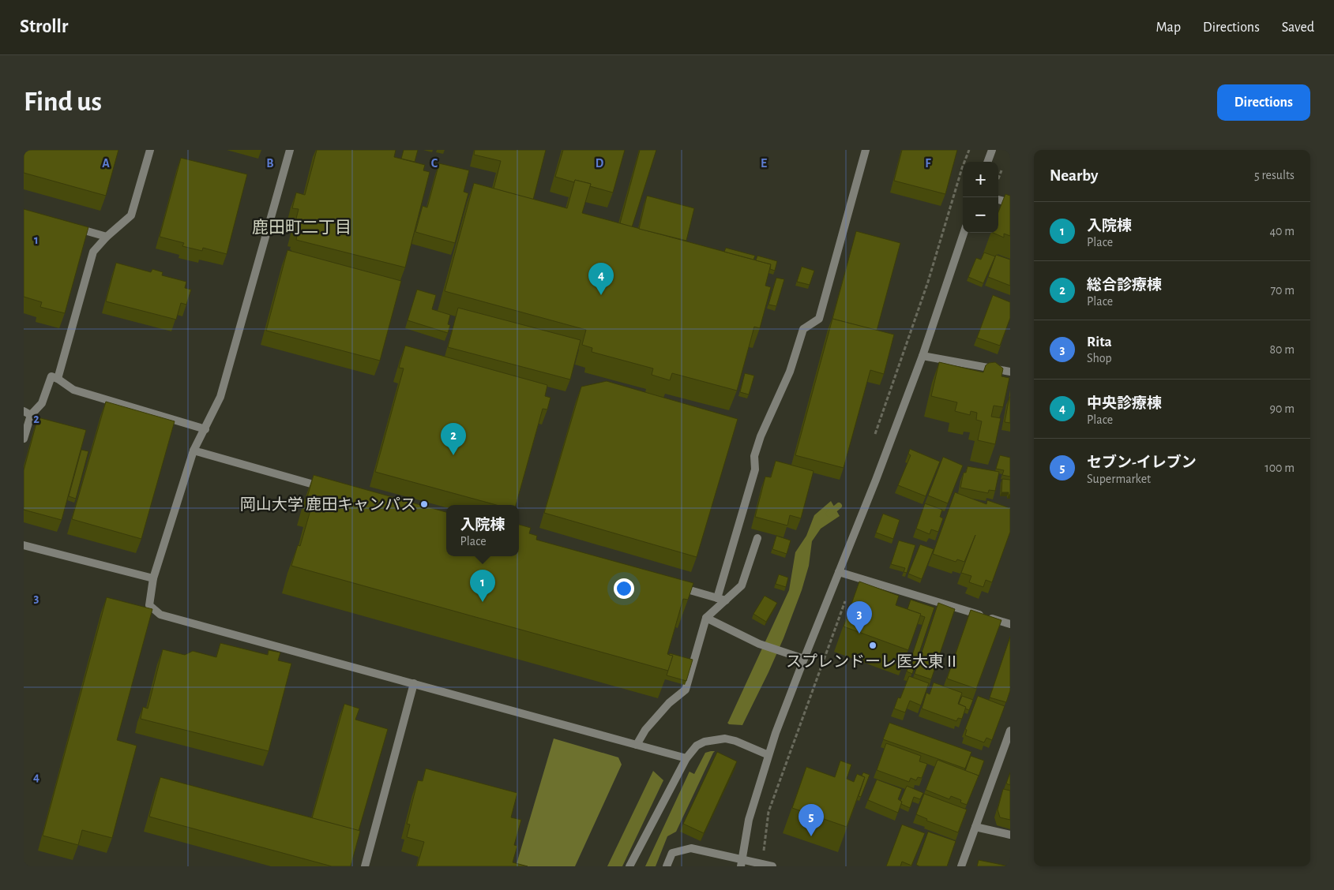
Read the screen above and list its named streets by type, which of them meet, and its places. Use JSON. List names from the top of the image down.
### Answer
{
  "districts": ["鹿田町二丁目"],
  "places": ["岡山大学 鹿田キャンパス", "スプレンドーレ医大東Ⅱ"],
  "page": {
    "header": "Strollr",
    "nav": ["Map", "Directions", "Saved"],
    "buttons": "Directions",
    "title": "Find us",
    "heading": ["Nearby", "5 results"],
    "map_buttons": ["+", "−"],
    "list": [
      {
        "mark": "1",
        "name": "入院棟",
        "note": "Place",
        "value": "40 m"
      },
      {
        "mark": "2",
        "name": "総合診療棟",
        "note": "Place",
        "value": "70 m"
      },
      {
        "mark": "3",
        "name": "Rita",
        "note": "Shop",
        "value": "80 m"
      },
      {
        "mark": "4",
        "name": "中央診療棟",
        "note": "Place",
        "value": "90 m"
      },
      {
        "mark": "5",
        "name": "セブン-イレブン",
        "note": "Supermarket",
        "value": "100 m"
      }
    ],
    "pins": [
      "4",
      "2",
      "1",
      "3",
      "5"
    ],
    "popup": ["入院棟", "Place"]
  },
  "grid": {
    "columns": [
      "A",
      "B",
      "C",
      "D",
      "E",
      "F"
    ],
    "rows": [
      "1",
      "2",
      "3",
      "4"
    ]
  }
}
